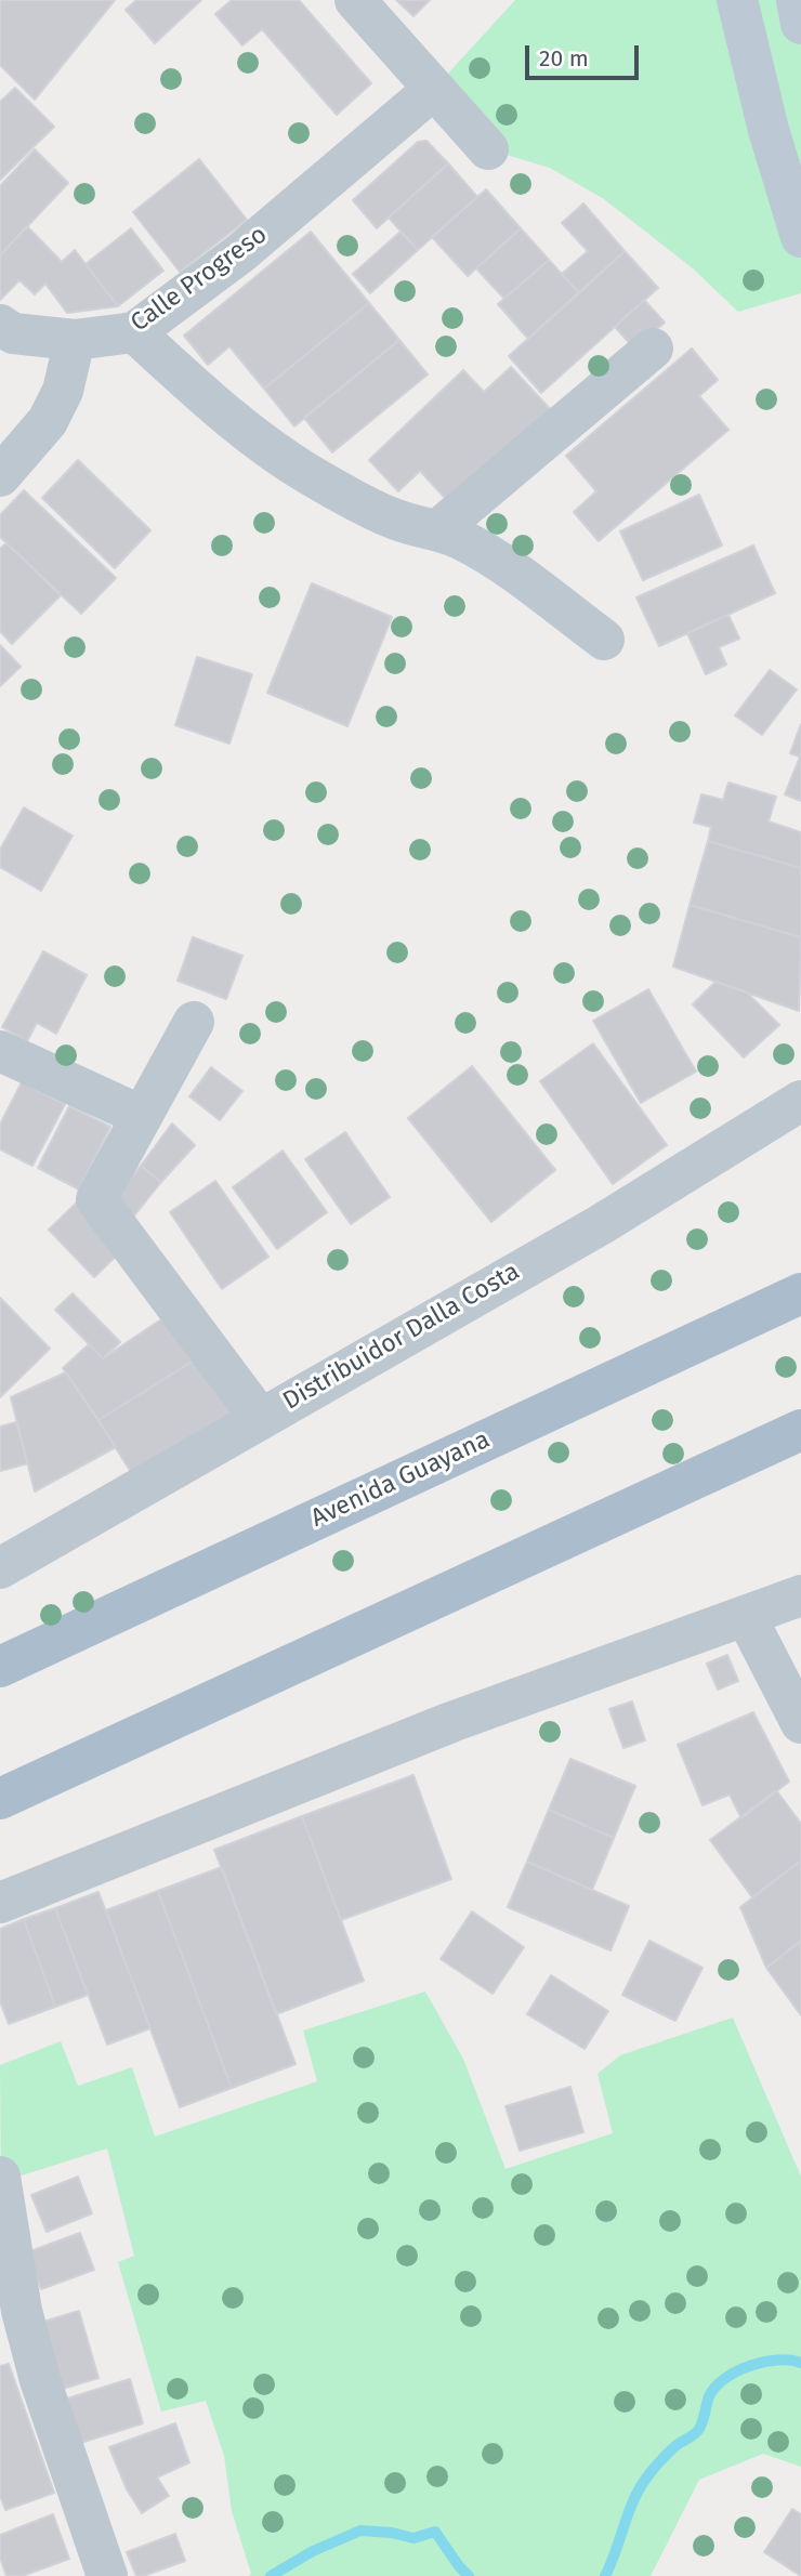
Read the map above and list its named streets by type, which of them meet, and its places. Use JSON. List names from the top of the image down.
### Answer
{
  "streets": {
    "main road": ["Avenida Guayana"],
    "street": ["Calle Progreso", "Distribuidor Dalla Costa"]
  },
  "scale_bar": "20 m"
}
